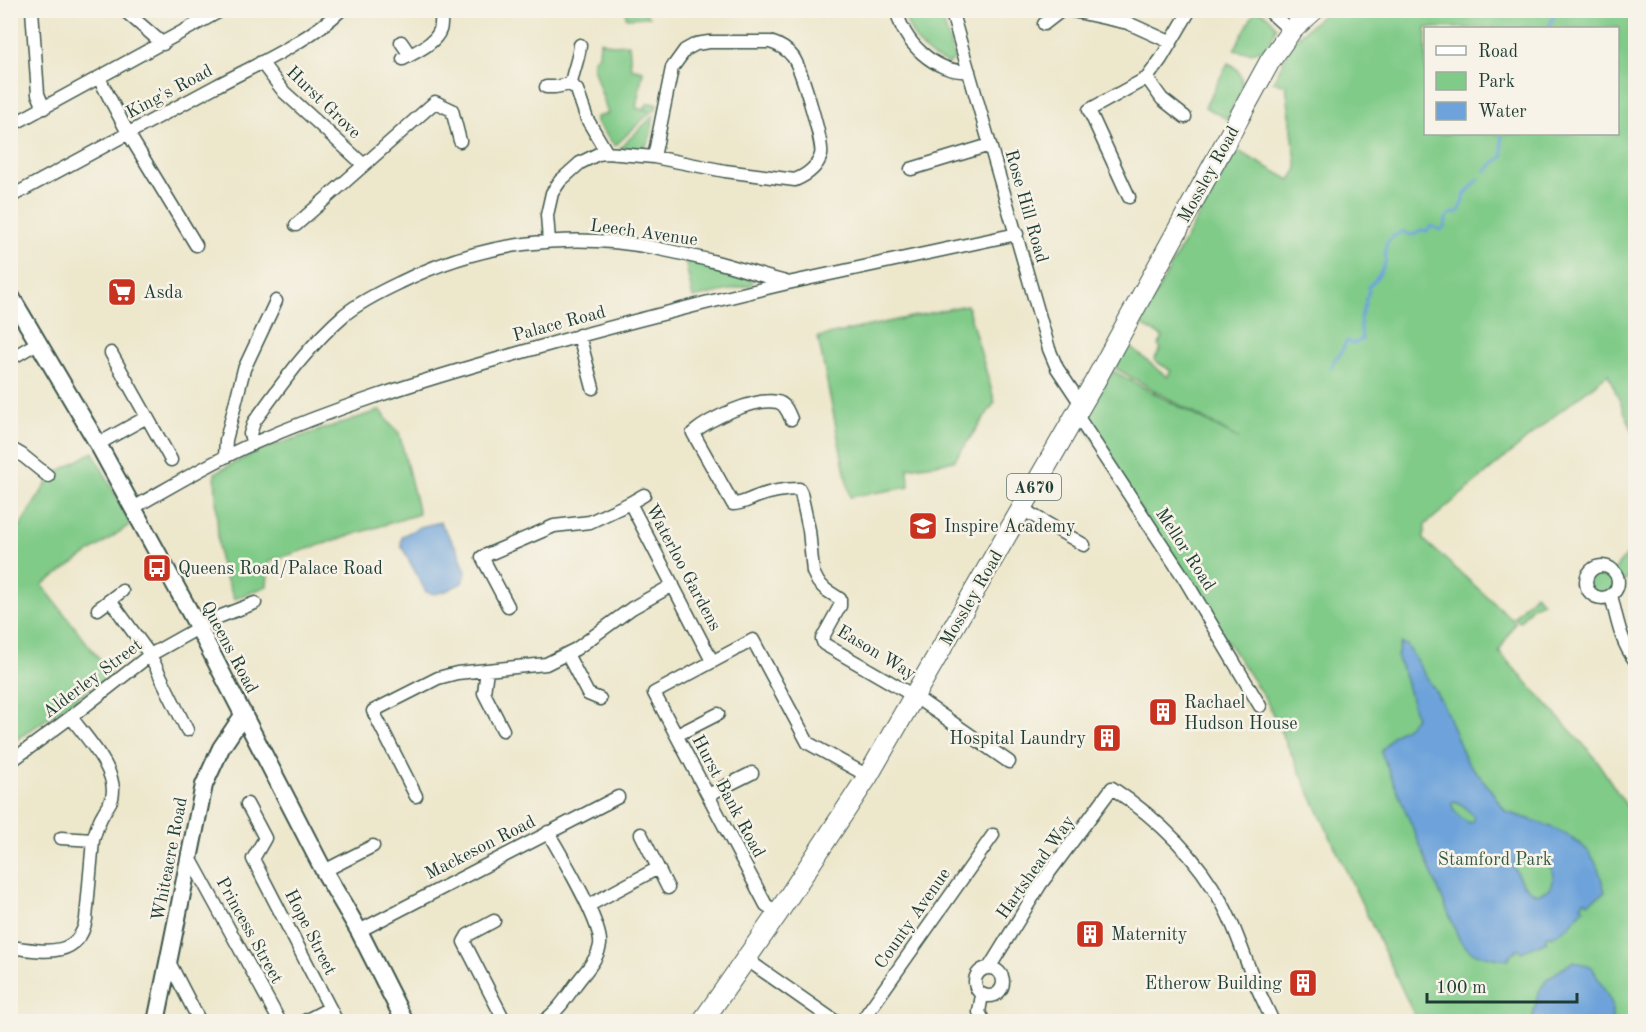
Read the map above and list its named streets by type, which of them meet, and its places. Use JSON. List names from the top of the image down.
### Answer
{
  "streets": {
    "main road": [
      "Mossley Road",
      "A670",
      "Queens Road",
      "Whiteacre Road"
    ],
    "street": [
      "King's Road",
      "Hurst Grove",
      "Rose Hill Road",
      "Leech Avenue",
      "Palace Road",
      "Mellor Road",
      "Waterloo Gardens",
      "Eason Way",
      "Alderley Street",
      "Hurst Bank Road",
      "Mackeson Road",
      "Hartshead Way",
      "County Avenue",
      "Princess Street",
      "Hope Street"
    ]
  },
  "crossings": [
    ["King's Road", "Hurst Grove"],
    ["Mossley Road", "Rose Hill Road"],
    ["Mossley Road", "Mellor Road"],
    ["Mossley Road", "Eason Way"],
    ["Mossley Road", "Hurst Bank Road"],
    ["Rose Hill Road", "Palace Road"],
    ["Rose Hill Road", "Mellor Road"],
    ["Leech Avenue", "Palace Road"],
    ["Palace Road", "Queens Road"],
    ["Waterloo Gardens", "Hurst Bank Road"],
    ["Queens Road", "Alderley Street"],
    ["Queens Road", "Mackeson Road"],
    ["Queens Road", "Whiteacre Road"],
    ["Whiteacre Road", "Princess Street"]
  ],
  "parks": ["Stamford Park"],
  "places": {
    "supermarket": ["Asda"],
    "school or university": ["Inspire Academy"],
    "bus stop": ["Queens Road/Palace Road"],
    "building": [
      "Rachael Hudson House",
      "Hospital Laundry",
      "Maternity",
      "Etherow Building"
    ]
  },
  "legend": ["Road", "Park", "Water"],
  "scale_bar": "100 m"
}
